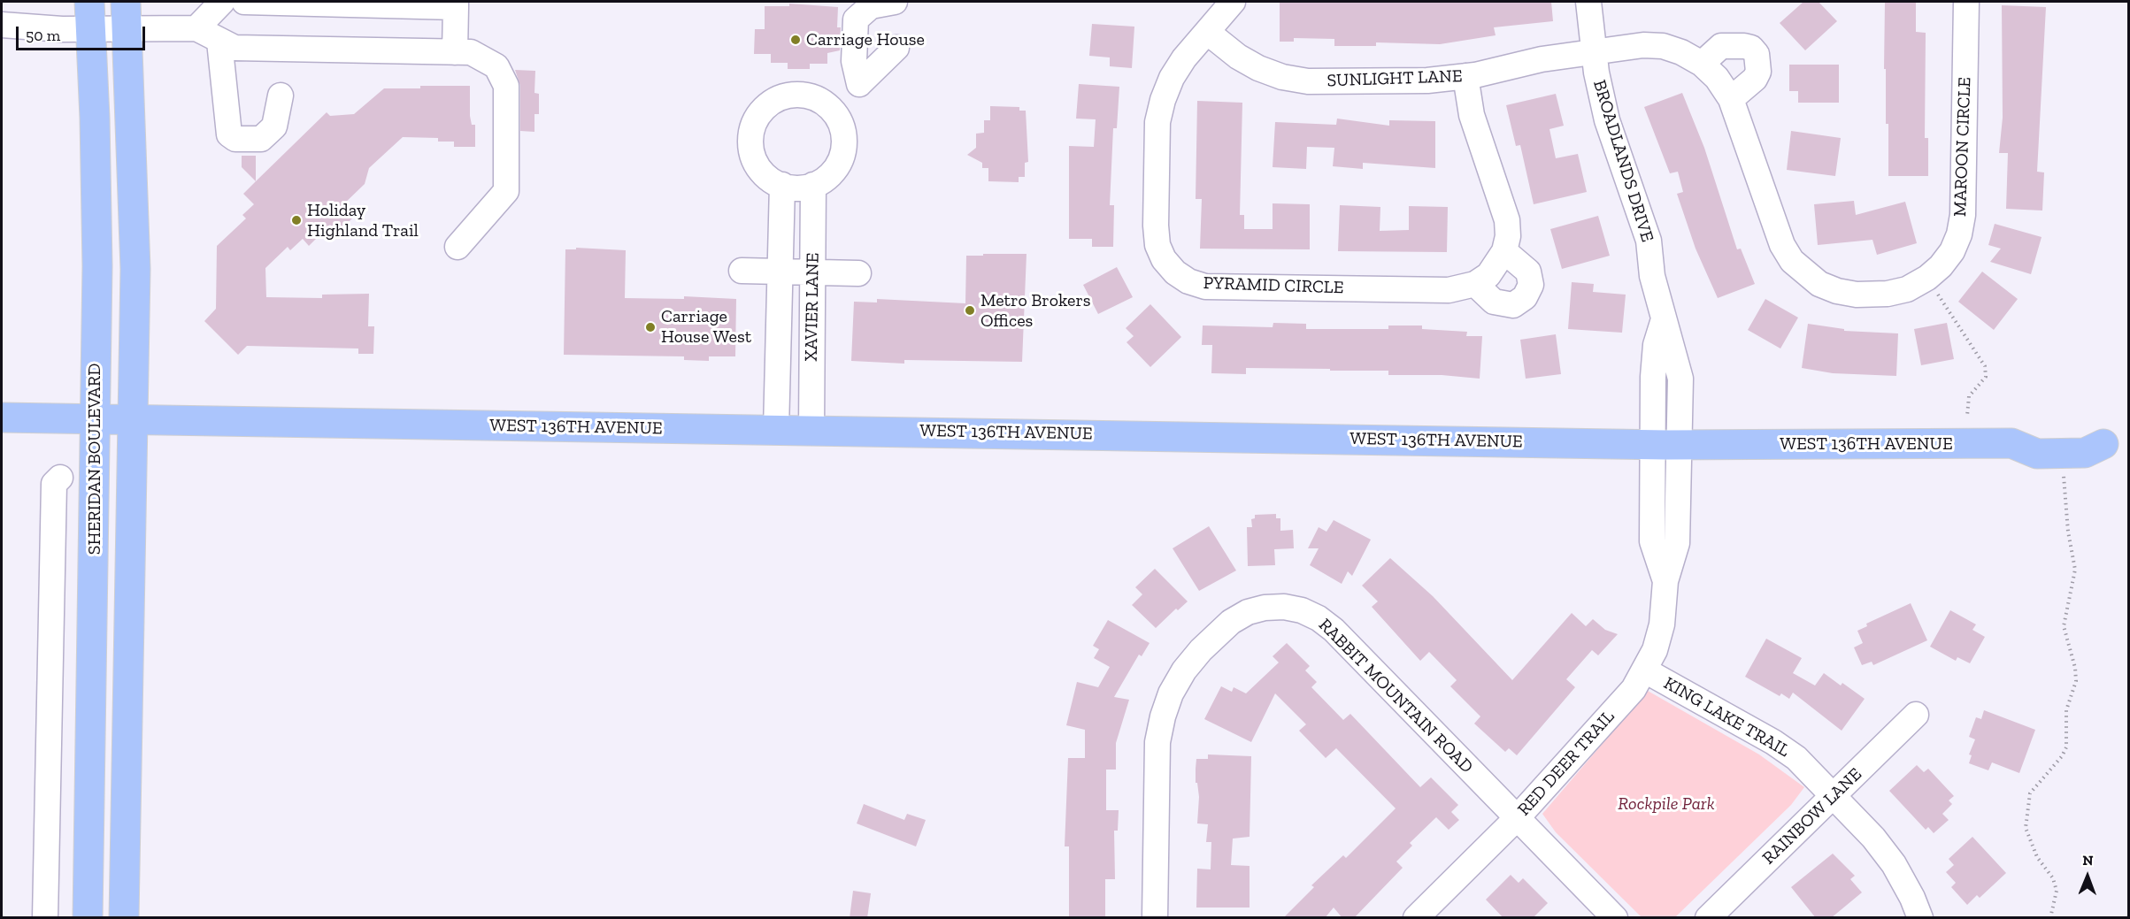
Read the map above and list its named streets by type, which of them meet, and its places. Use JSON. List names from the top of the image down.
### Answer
{
  "streets": {
    "main road": ["WEST 136TH AVENUE", "SHERIDAN BOULEVARD"],
    "street": [
      "SUNLIGHT LANE",
      "MAROON CIRCLE",
      "BROADLANDS DRIVE",
      "PYRAMID CIRCLE",
      "XAVIER LANE",
      "RABBIT MOUNTAIN ROAD",
      "KING LAKE TRAIL",
      "RED DEER TRAIL",
      "RAINBOW LANE"
    ]
  },
  "crossings": [
    ["SUNLIGHT LANE", "MAROON CIRCLE"],
    ["SUNLIGHT LANE", "BROADLANDS DRIVE"],
    ["SUNLIGHT LANE", "PYRAMID CIRCLE"],
    ["MAROON CIRCLE", "BROADLANDS DRIVE"],
    ["BROADLANDS DRIVE", "WEST 136TH AVENUE"],
    ["BROADLANDS DRIVE", "RED DEER TRAIL"],
    ["XAVIER LANE", "WEST 136TH AVENUE"],
    ["WEST 136TH AVENUE", "SHERIDAN BOULEVARD"],
    ["WEST 136TH AVENUE", "RED DEER TRAIL"],
    ["RABBIT MOUNTAIN ROAD", "RED DEER TRAIL"],
    ["KING LAKE TRAIL", "RED DEER TRAIL"],
    ["KING LAKE TRAIL", "RAINBOW LANE"]
  ],
  "parks": ["Rockpile Park"],
  "places": [
    "Carriage House",
    "Holiday Highland Trail",
    "Metro Brokers Offices",
    "Carriage House West"
  ],
  "scale_bar": "50 m",
  "north": "top"
}
